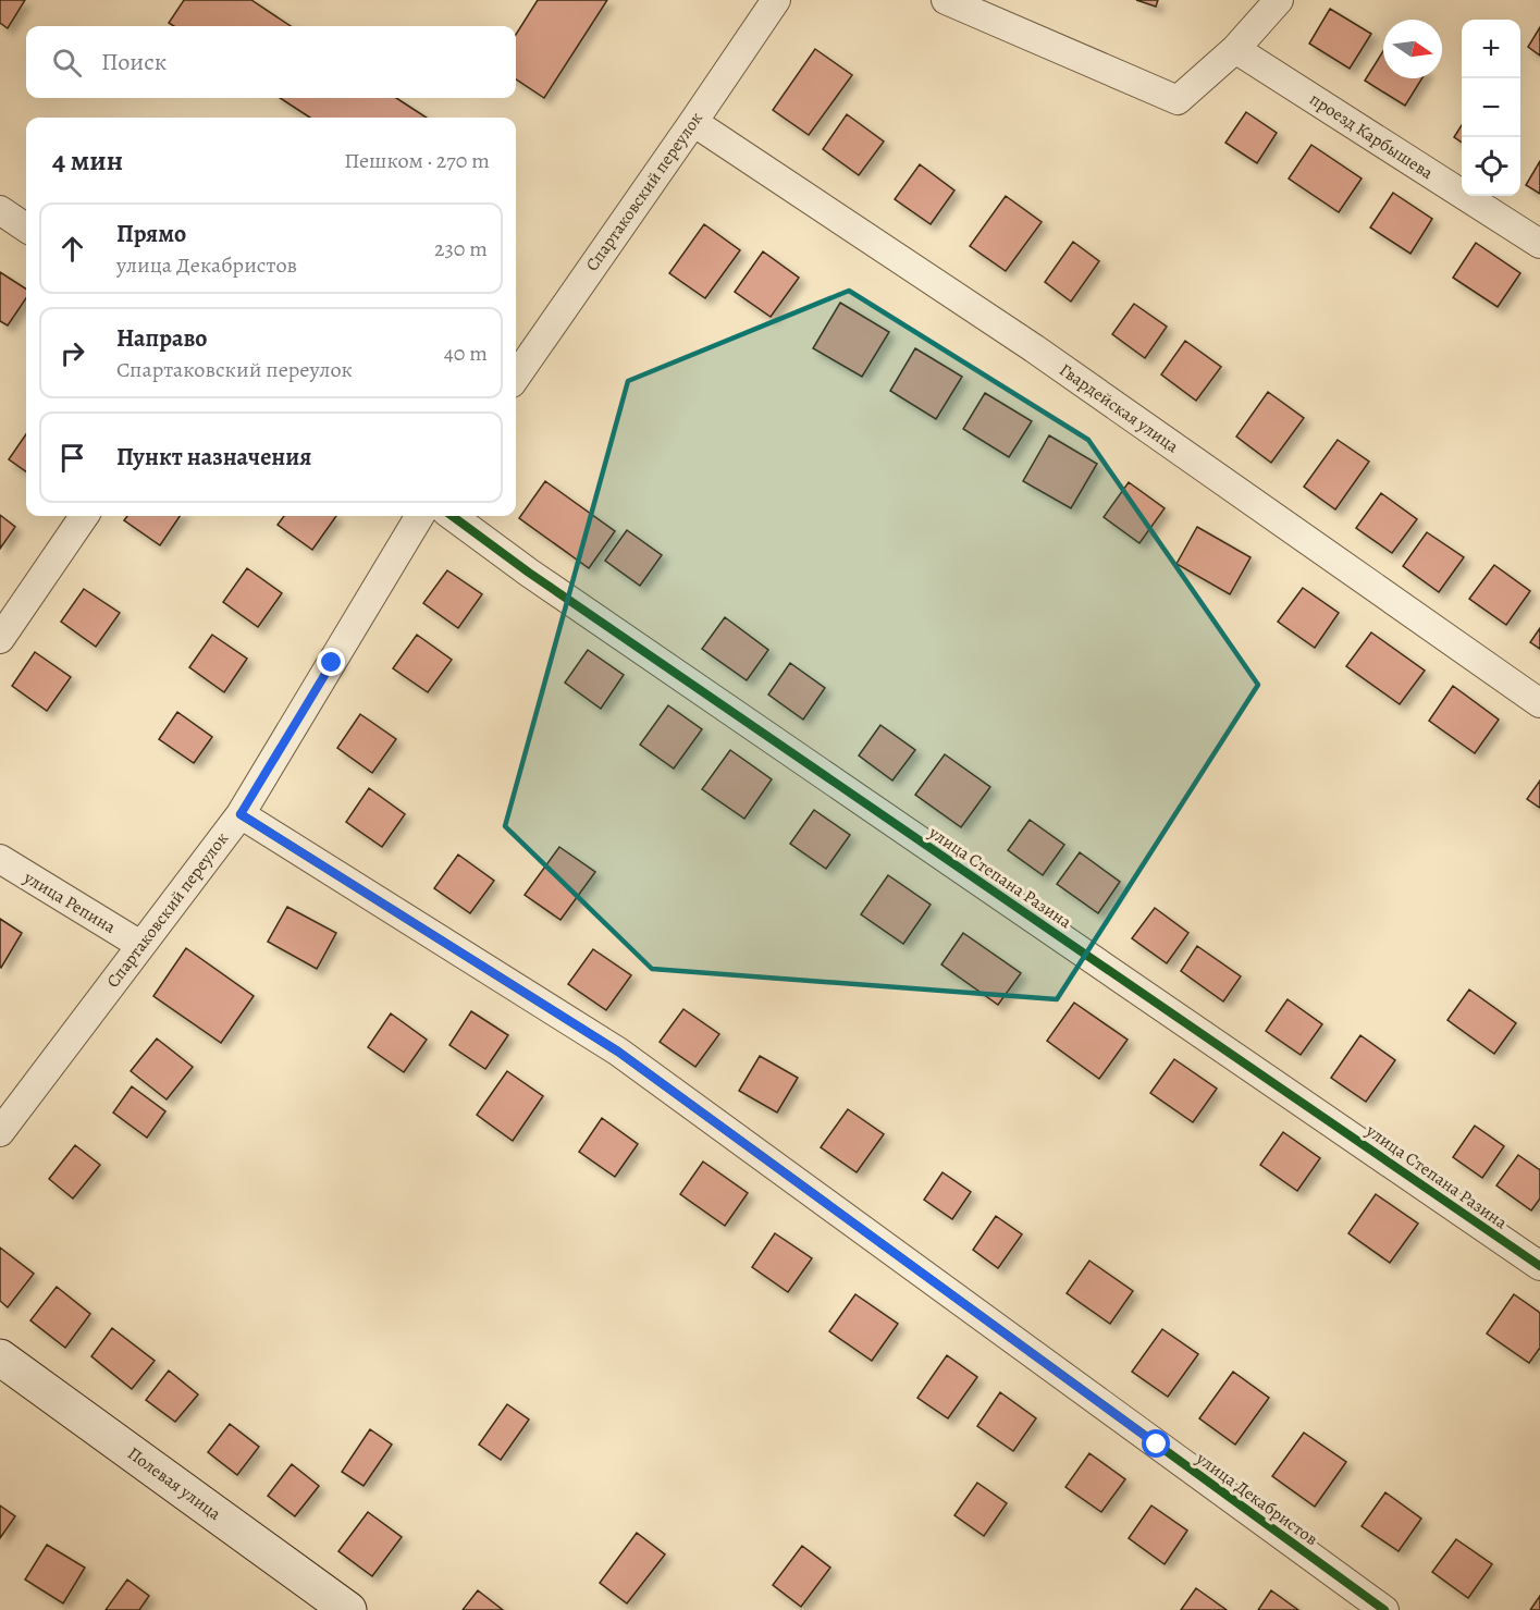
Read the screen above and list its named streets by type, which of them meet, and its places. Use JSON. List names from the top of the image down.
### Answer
{
  "streets": {
    "street": [
      "проезд Карбышева",
      "Спартаковский переулок",
      "Гвардейская улица",
      "улица Степана Разина",
      "улица Репина",
      "Полевая улица",
      "улица Декабристов"
    ]
  },
  "crossings": [
    ["Спартаковский переулок", "Гвардейская улица"],
    ["Спартаковский переулок", "улица Репина"],
    ["Спартаковский переулок", "улица Декабристов"]
  ],
  "north": "right",
  "page": {
    "map_buttons": ["+", "−"],
    "search": "Поиск",
    "heading": ["4 мин", "Пешком · 270 m"],
    "list": [
      ["Прямо", "улица Декабристов", "230 m"],
      ["Направо", "Спартаковский переулок", "40 m"],
      "Пункт назначения"
    ]
  }
}
